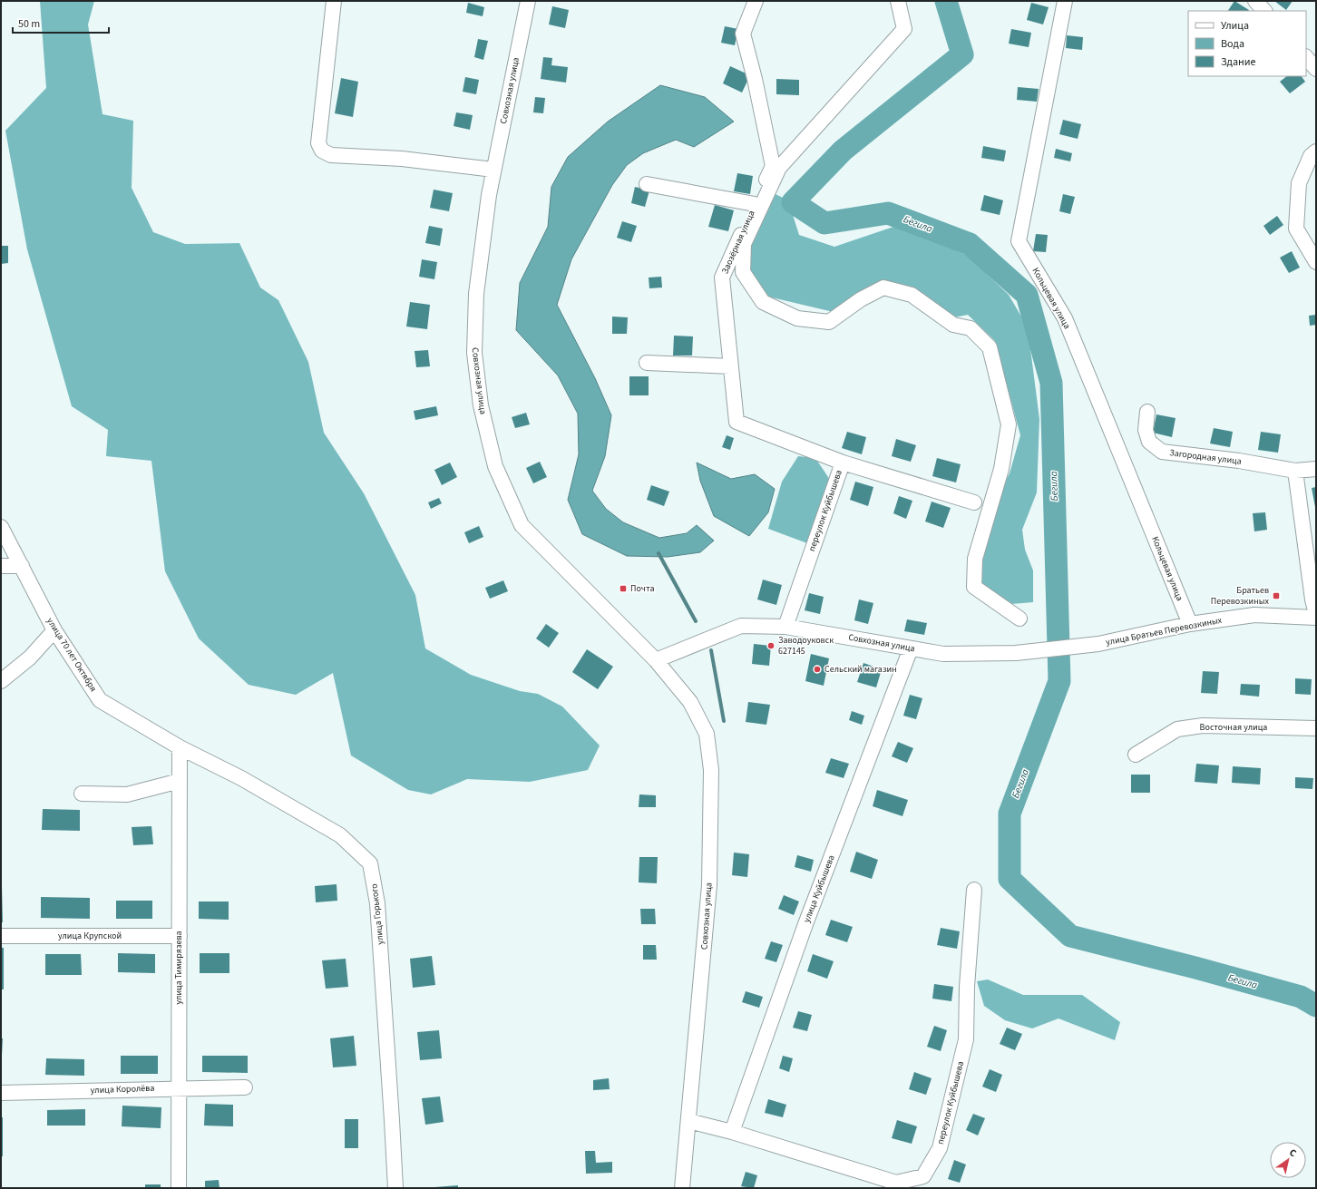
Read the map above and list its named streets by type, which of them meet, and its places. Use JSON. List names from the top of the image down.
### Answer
{
  "streets": {
    "street": [
      "Совхозная улица",
      "Заозёрная улица",
      "Кольцевая улица",
      "Загородная улица",
      "переулок Куйбышева",
      "улица Братьев Перевозкиных",
      "улица 70 лет Октября",
      "Восточная улица",
      "улица Куйбышева",
      "улица Горького",
      "улица Крупской",
      "улица Тимирязева",
      "улица Королёва"
    ]
  },
  "crossings": [
    ["Совхозная улица", "переулок Куйбышева"],
    ["Совхозная улица", "улица Братьев Перевозкиных"],
    ["Совхозная улица", "улица Куйбышева"],
    ["Заозёрная улица", "переулок Куйбышева"],
    ["Кольцевая улица", "улица Братьев Перевозкиных"],
    ["переулок Куйбышева", "улица Куйбышева"],
    ["улица 70 лет Октября", "улица Горького"],
    ["улица 70 лет Октября", "улица Тимирязева"],
    ["улица Горького", "улица Тимирязева"],
    ["улица Крупской", "улица Тимирязева"],
    ["улица Тимирязева", "улица Королёва"]
  ],
  "water": ["Бегила"],
  "places": {
    "transit": ["Почта", "Братьев Перевозкиных"],
    "other": ["Заводоуковск 627145", "Сельский магазин"]
  },
  "legend": ["Улица", "Вода", "Здание"],
  "scale_bar": "50 m",
  "north": "top right"
}
